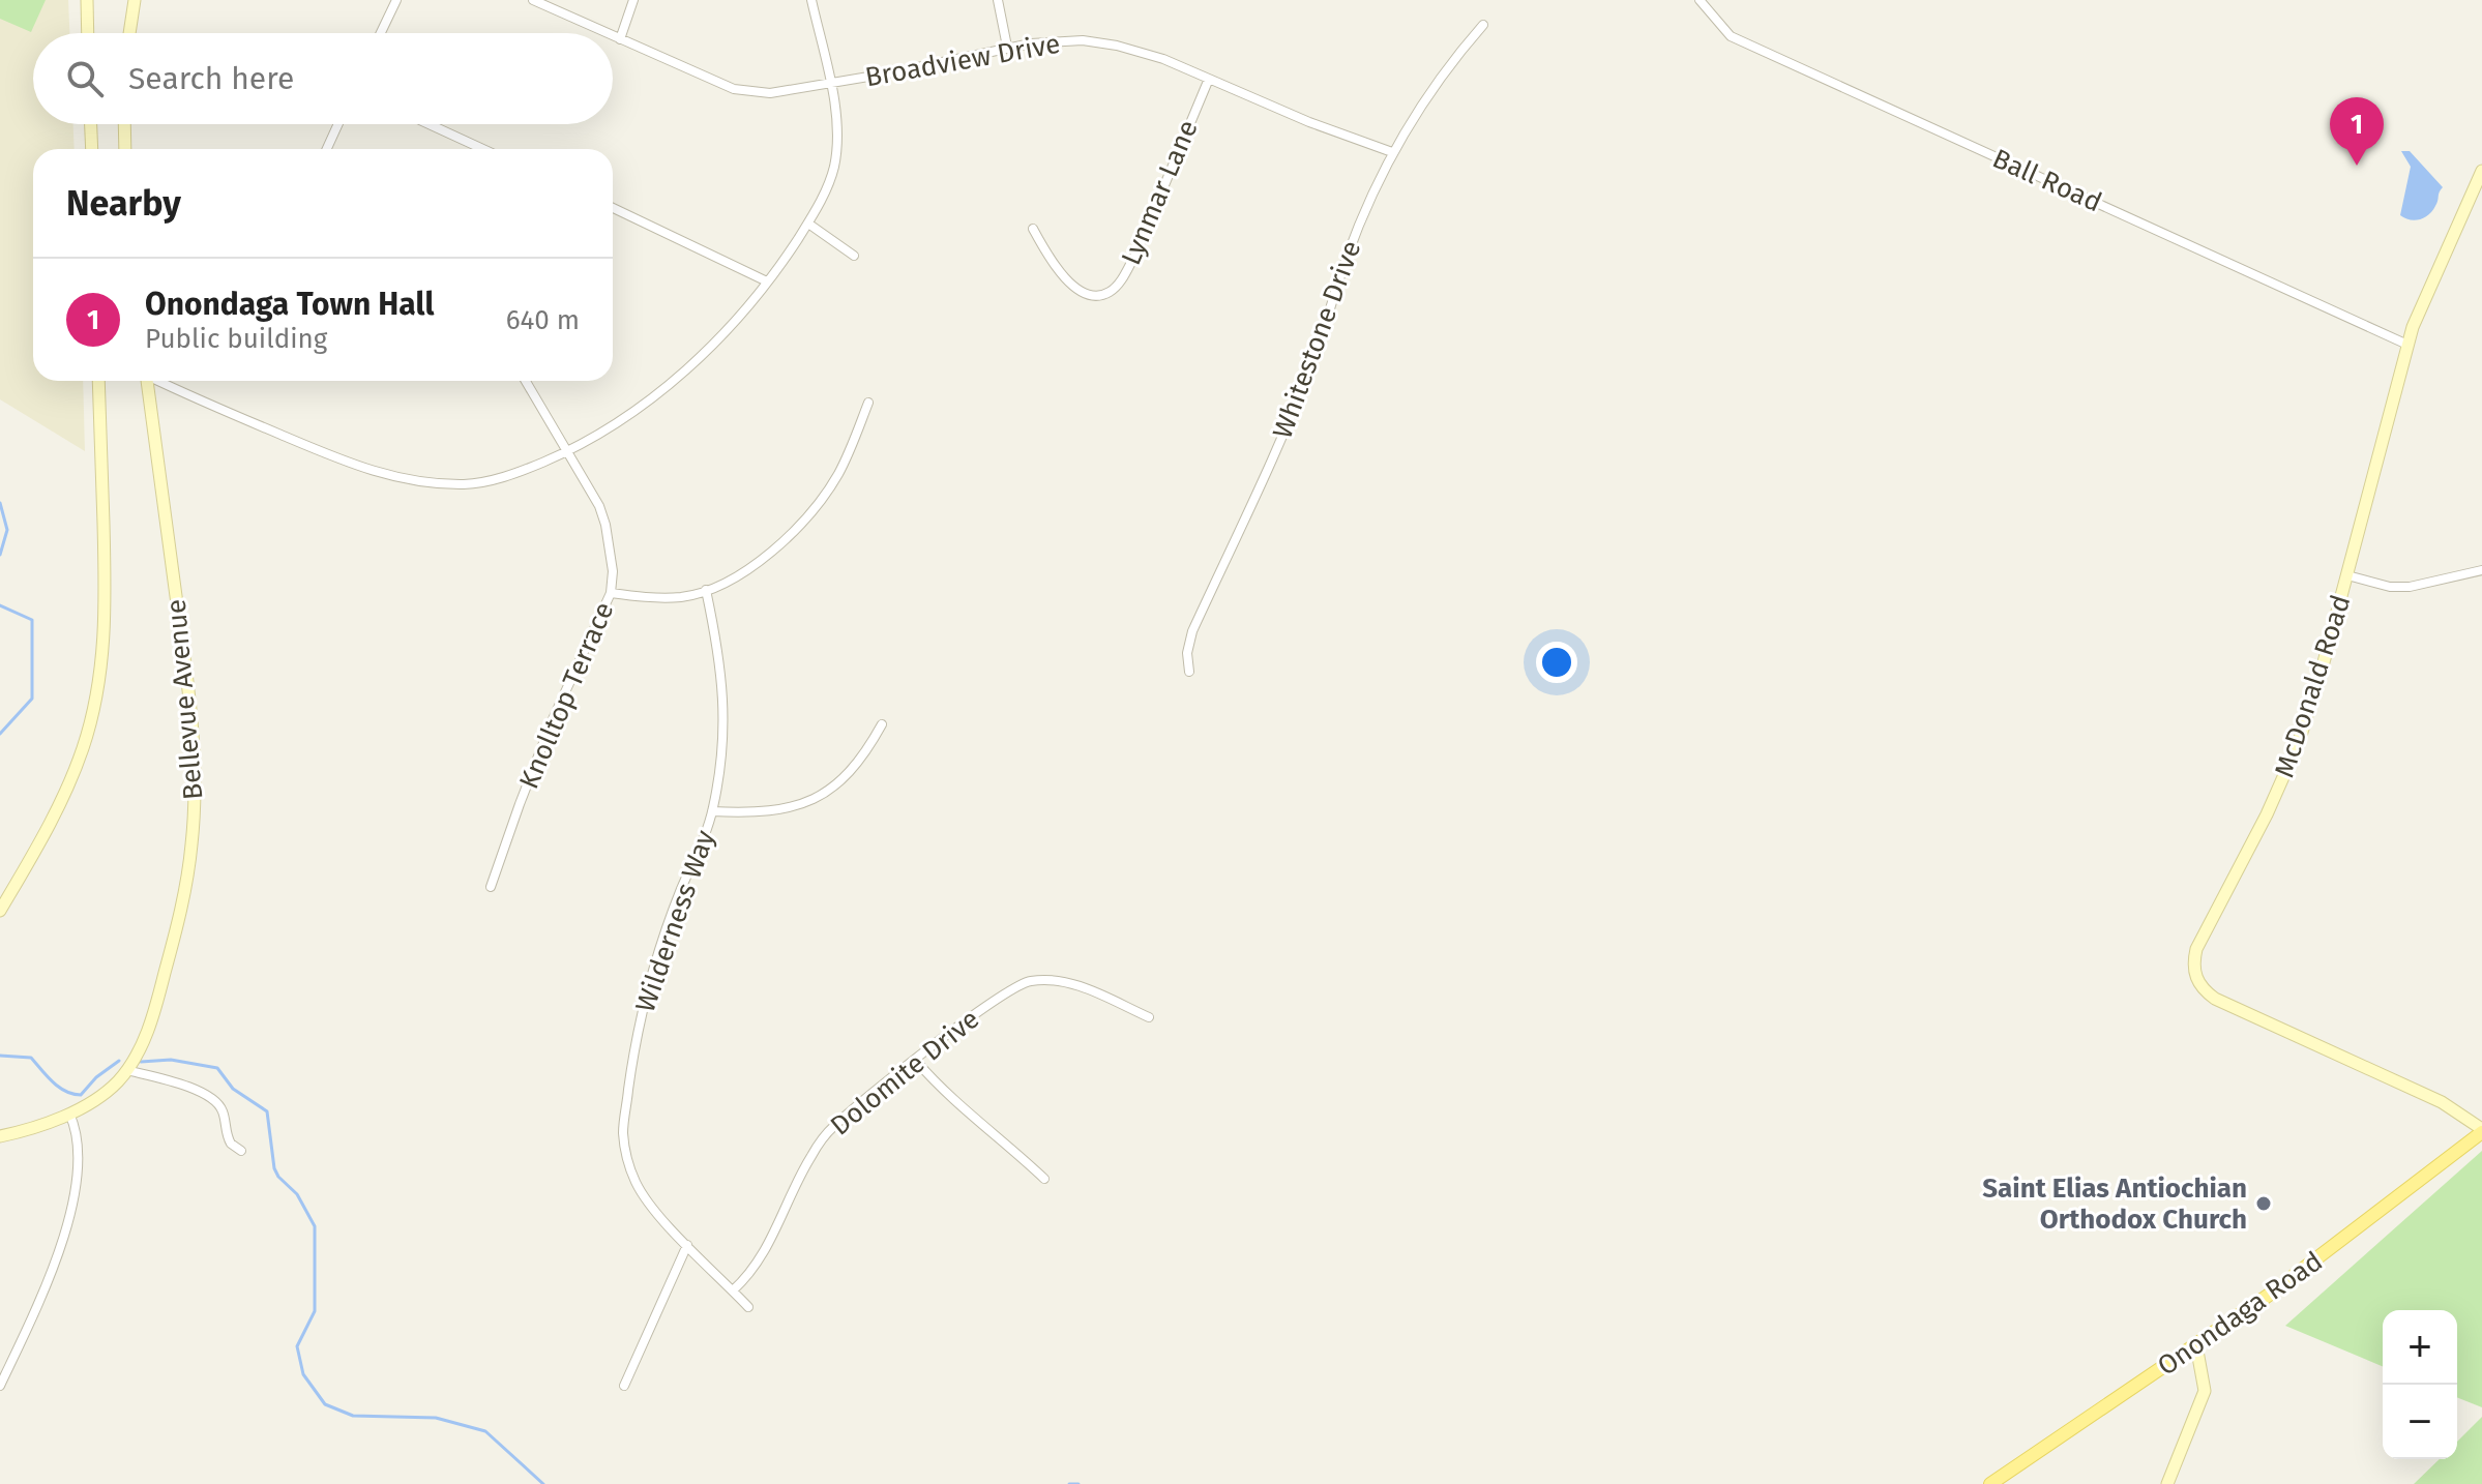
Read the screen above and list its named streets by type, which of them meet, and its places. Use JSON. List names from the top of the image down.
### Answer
{
  "streets": {
    "main road": ["Onondaga Road"],
    "street": [
      "Broadview Drive",
      "Ball Road",
      "Lynmar Lane",
      "Whitestone Drive",
      "McDonald Road",
      "Knolltop Terrace",
      "Bellevue Avenue",
      "Wilderness Way",
      "Dolomite Drive"
    ]
  },
  "crossings": [
    ["Broadview Drive", "Lynmar Lane"],
    ["Broadview Drive", "Whitestone Drive"],
    ["Ball Road", "McDonald Road"],
    ["McDonald Road", "Onondaga Road"],
    ["Wilderness Way", "Dolomite Drive"]
  ],
  "places": ["Saint Elias Antiochian Orthodox Church"],
  "page": {
    "search": "Search here",
    "pins": "1",
    "heading": "Nearby",
    "list": [
      {
        "mark": "1",
        "name": "Onondaga Town Hall",
        "note": "Public building",
        "value": "640 m"
      }
    ],
    "map_buttons": ["+", "−"]
  }
}
